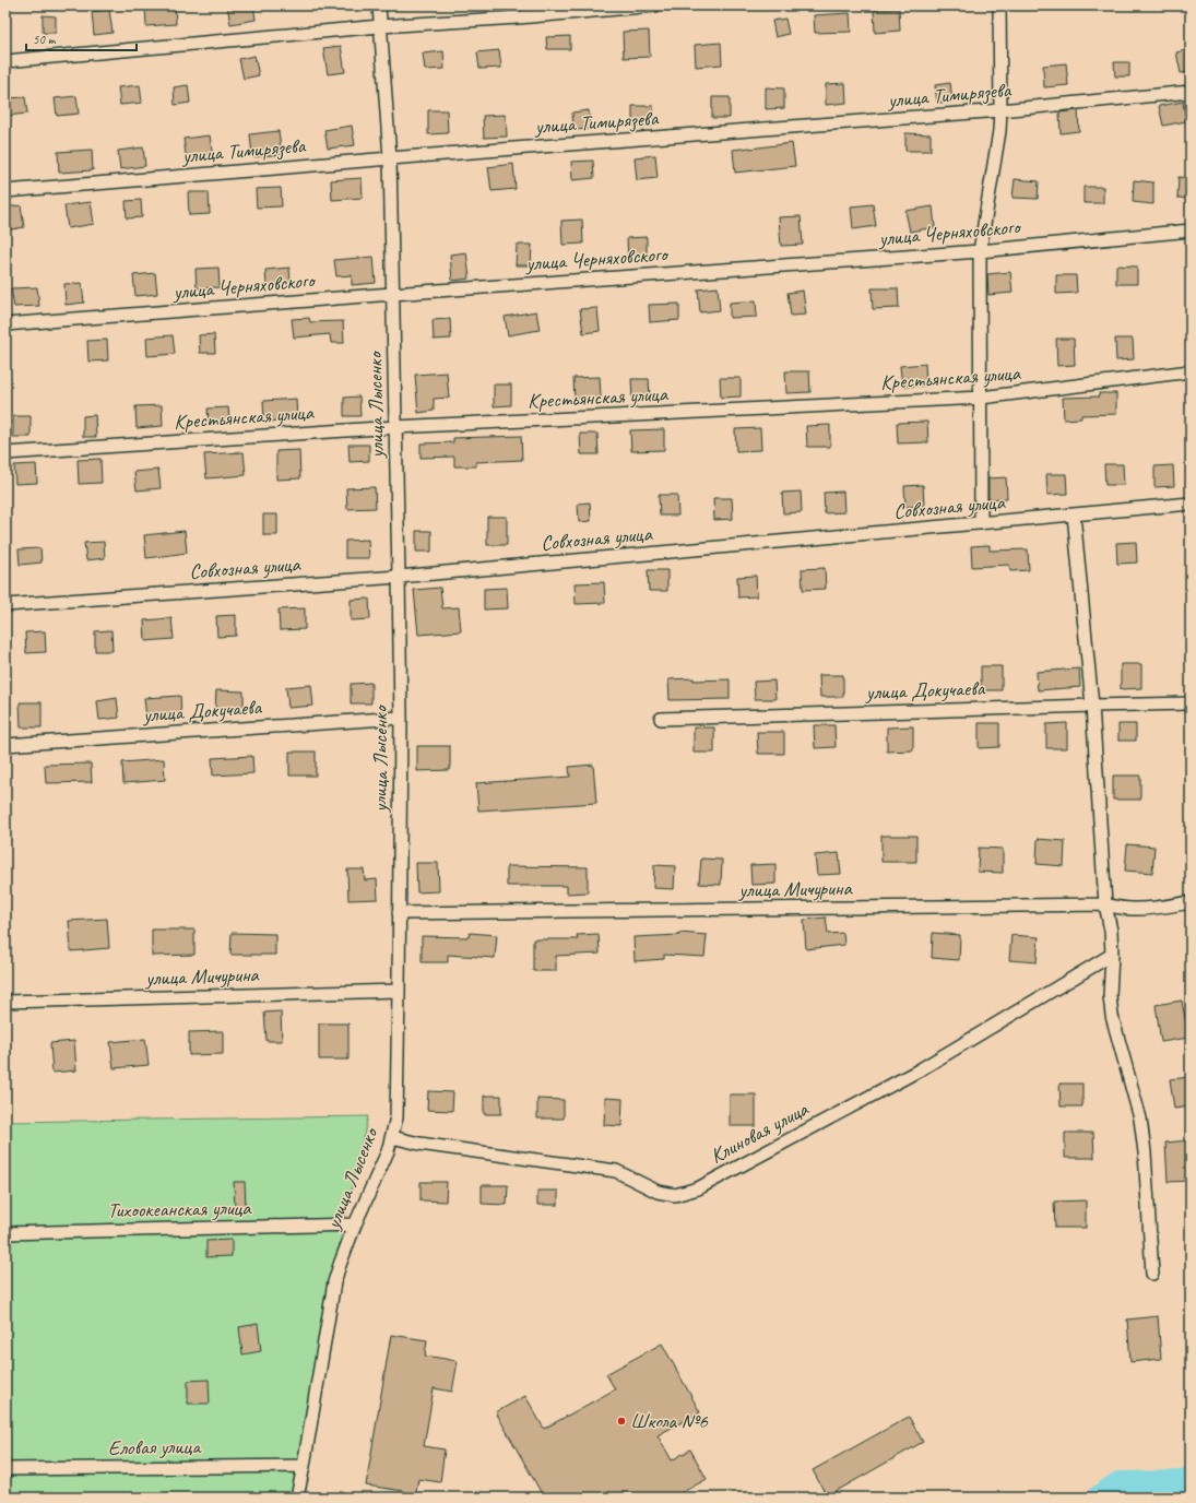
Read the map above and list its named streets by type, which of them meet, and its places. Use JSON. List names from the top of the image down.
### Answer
{
  "streets": {
    "street": [
      "улица Тимирязева",
      "улица Черняховского",
      "Крестьянская улица",
      "улица Лысенко",
      "Совхозная улица",
      "улица Докучаева",
      "улица Мичурина",
      "Клиновая улица",
      "Тихоокеанская улица",
      "Еловая улица"
    ]
  },
  "crossings": [
    ["улица Тимирязева", "улица Лысенко"],
    ["улица Черняховского", "улица Лысенко"],
    ["Крестьянская улица", "улица Лысенко"],
    ["улица Лысенко", "Совхозная улица"],
    ["улица Лысенко", "улица Докучаева"],
    ["улица Лысенко", "улица Мичурина"],
    ["улица Лысенко", "Клиновая улица"],
    ["улица Лысенко", "Тихоокеанская улица"],
    ["улица Лысенко", "Еловая улица"]
  ],
  "places": ["Школа №6"],
  "scale_bar": "50 m"
}
